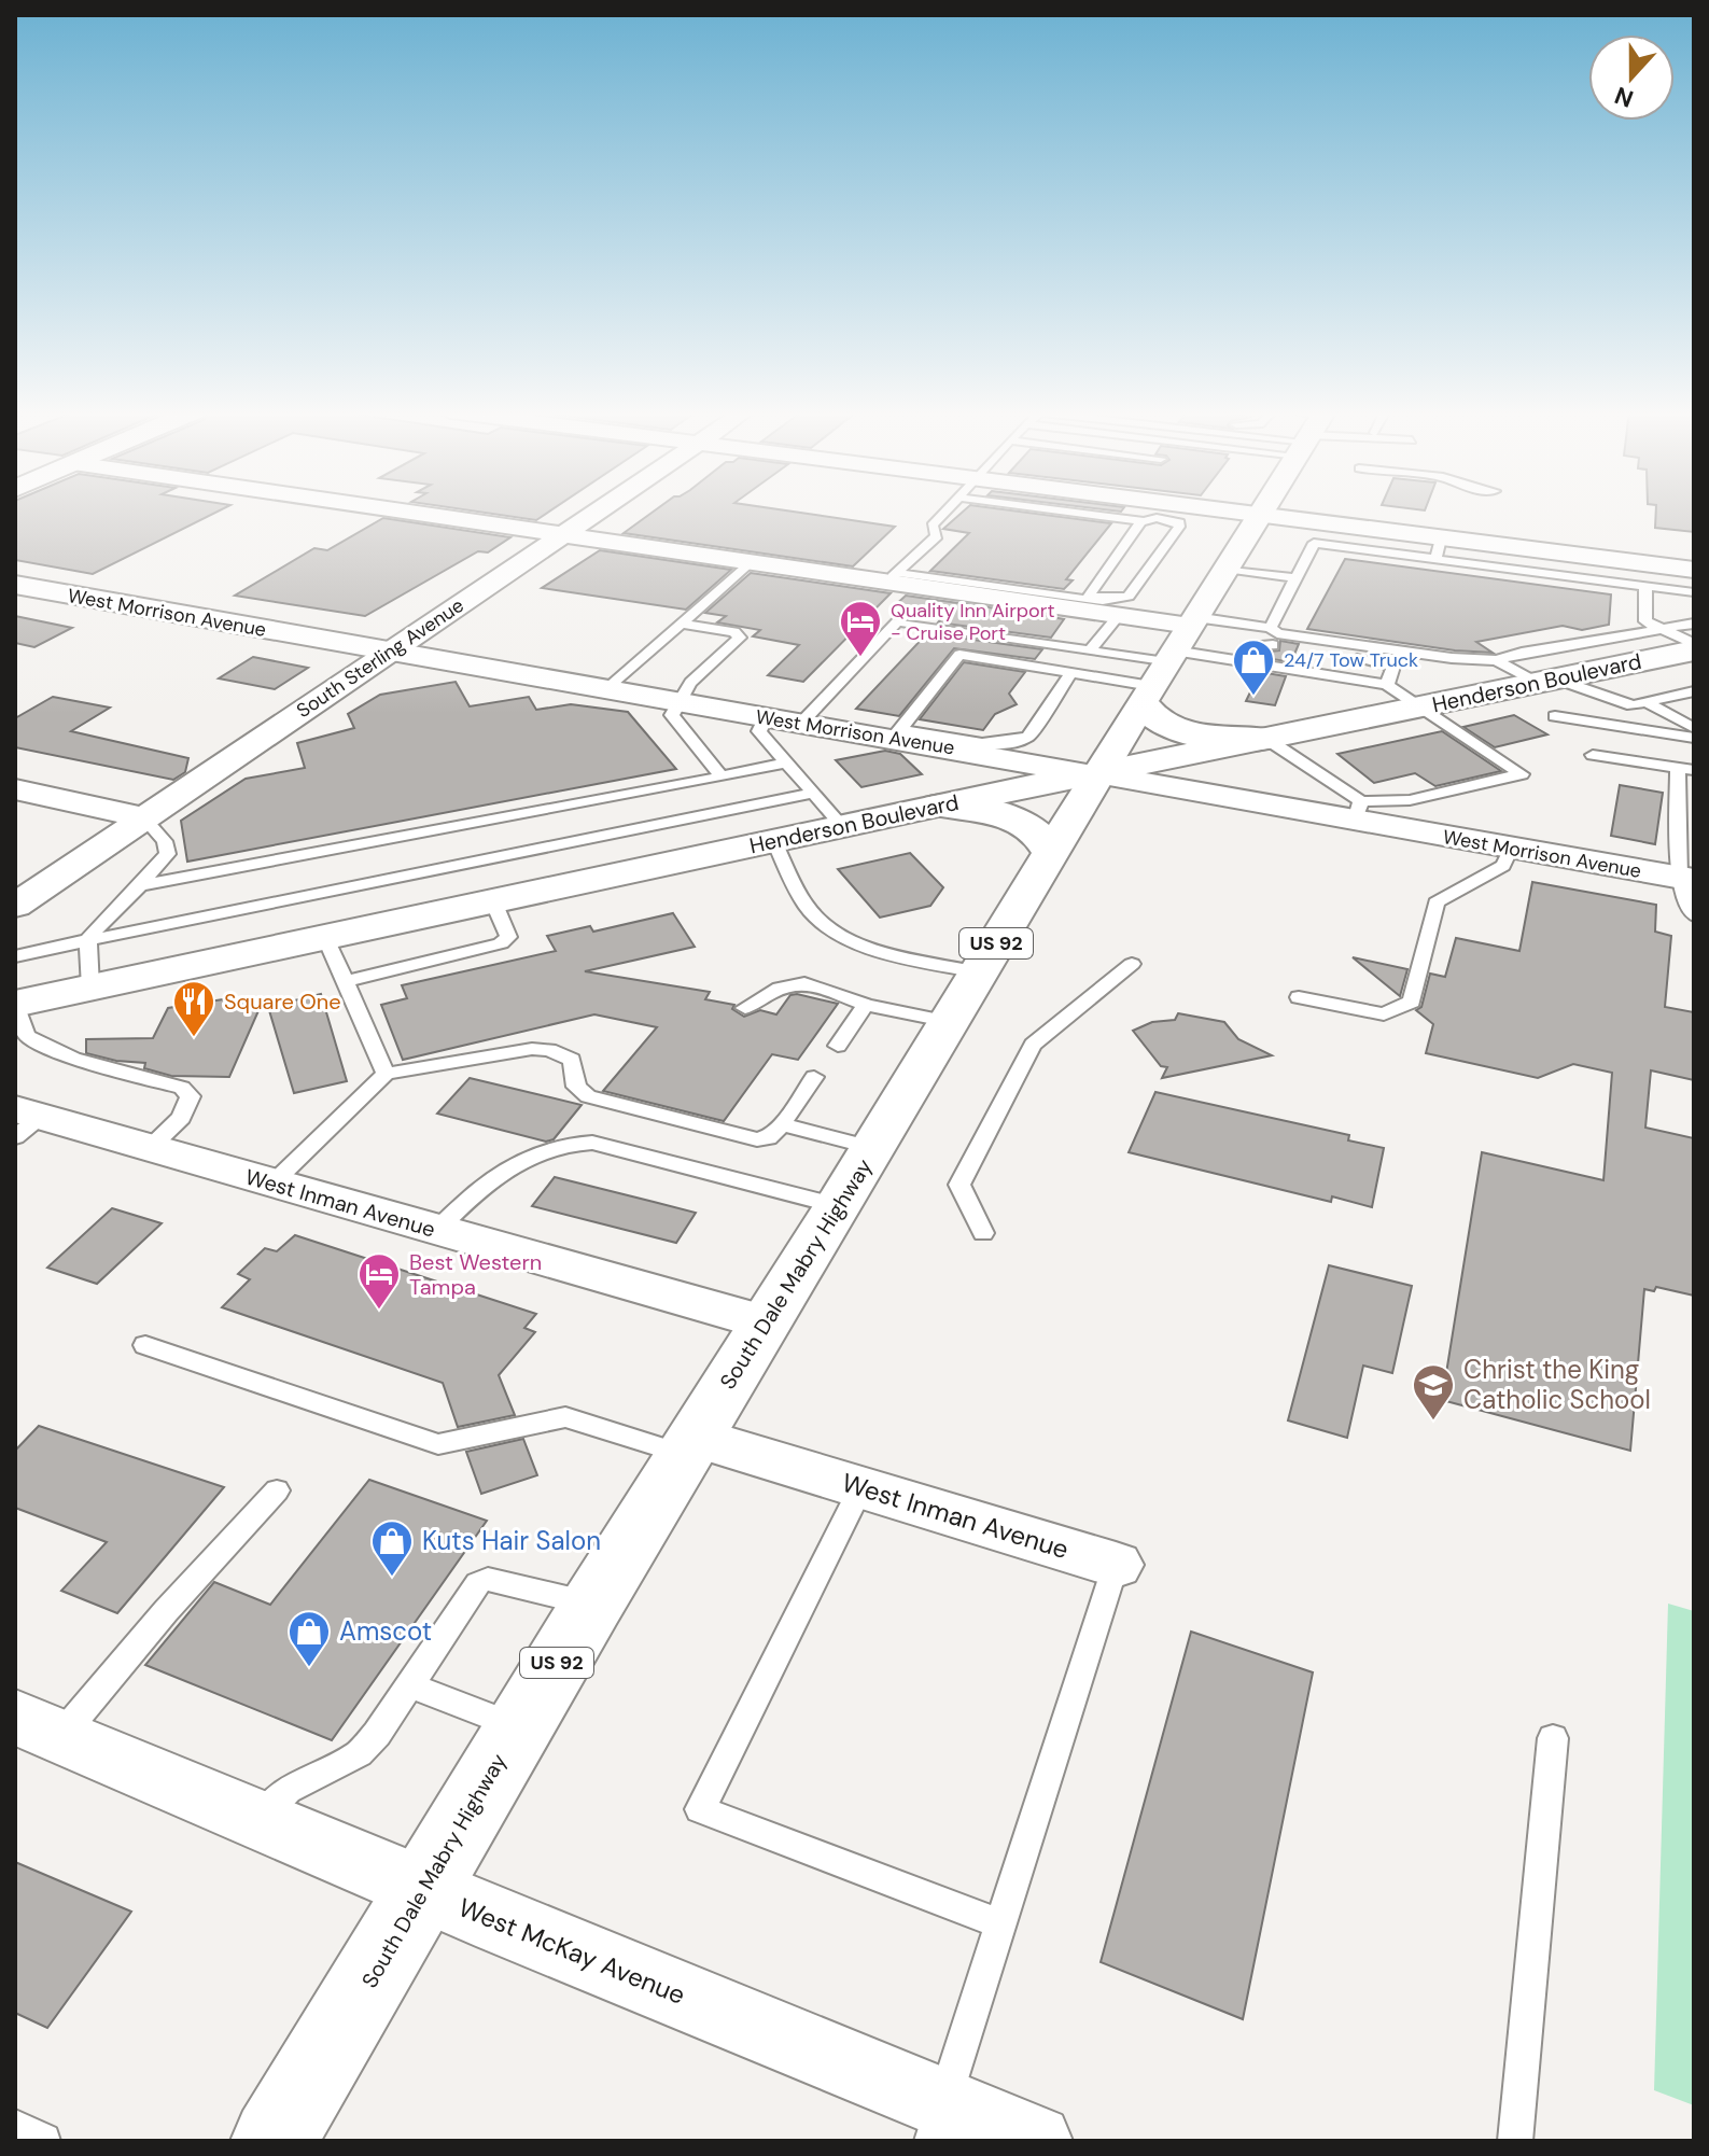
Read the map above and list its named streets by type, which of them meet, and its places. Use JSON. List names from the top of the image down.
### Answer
{
  "streets": {
    "main road": [
      "West Morrison Avenue",
      "Henderson Boulevard",
      "US 92",
      "South Dale Mabry Highway"
    ],
    "street": ["South Sterling Avenue", "West Inman Avenue", "West McKay Avenue"]
  },
  "crossings": [
    ["West Morrison Avenue", "South Sterling Avenue"],
    ["West Morrison Avenue", "Henderson Boulevard"],
    ["West Morrison Avenue", "South Dale Mabry Highway"],
    ["Henderson Boulevard", "South Dale Mabry Highway"],
    ["West Inman Avenue", "South Dale Mabry Highway"],
    ["South Dale Mabry Highway", "West McKay Avenue"]
  ],
  "places": {
    "hotel": ["Quality Inn Airport - Cruise Port", "Best Western Tampa"],
    "shop": ["24/7 Tow Truck", "Kuts Hair Salon", "Amscot"],
    "restaurant": ["Square One"],
    "school or university": ["Christ the King Catholic School"]
  },
  "north": "bottom"
}
